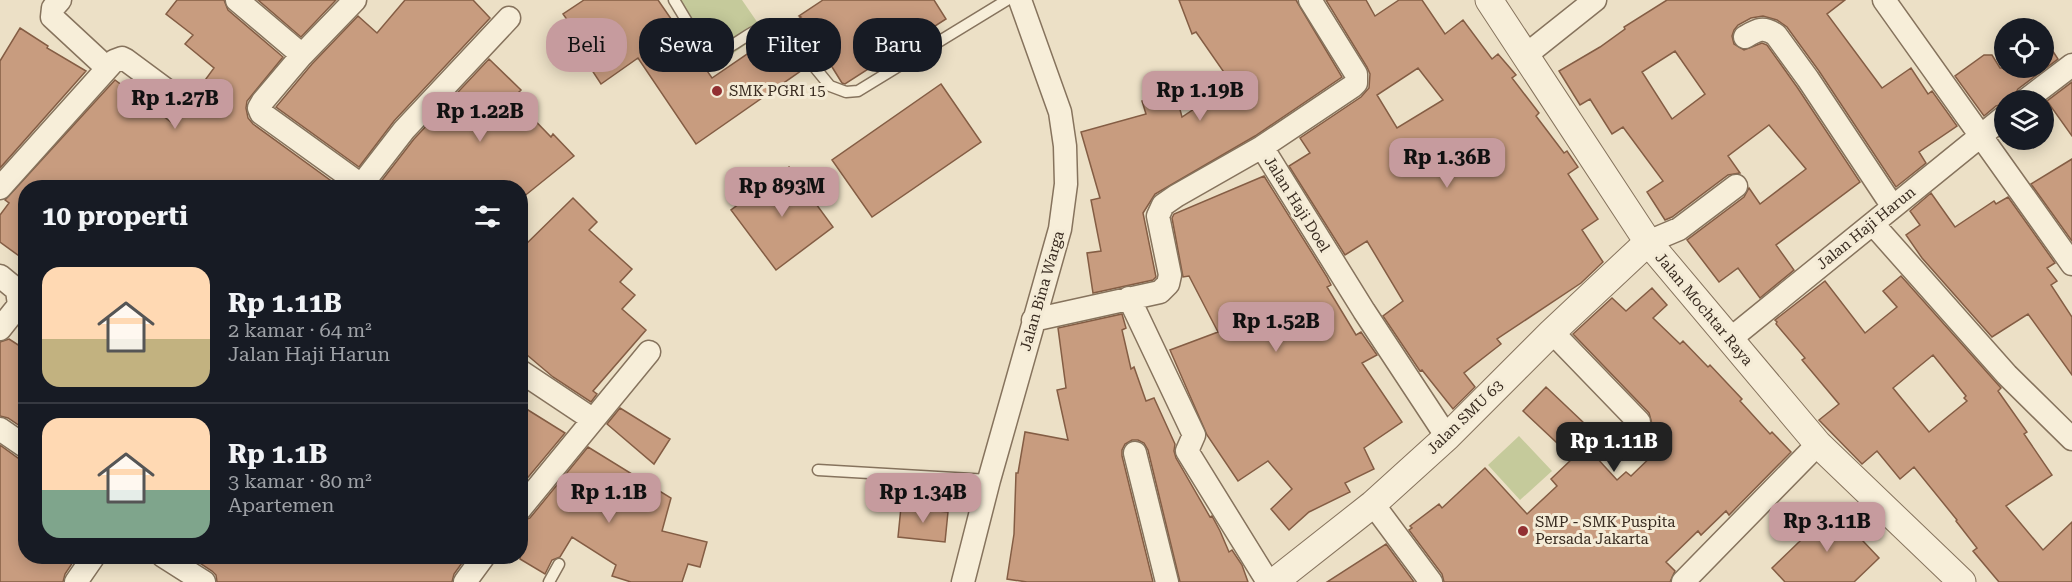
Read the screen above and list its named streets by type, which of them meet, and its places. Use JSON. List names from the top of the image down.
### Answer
{
  "streets": {
    "street": [
      "Jalan Haji Doel",
      "Jalan Haji Harun",
      "Jalan Bina Warga",
      "Jalan Mochtar Raya",
      "Jalan SMU 63"
    ]
  },
  "crossings": [
    ["Jalan Haji Doel", "Jalan SMU 63"],
    ["Jalan Haji Harun", "Jalan Mochtar Raya"],
    ["Jalan Mochtar Raya", "Jalan SMU 63"]
  ],
  "places": ["SMK PGRI 15", "SMP - SMK Puspita Persada Jakarta"],
  "page": {
    "chip": [
      "Beli",
      "Sewa",
      "Filter",
      "Baru"
    ],
    "price": [
      "Rp 1.19B",
      "Rp 1.27B",
      "Rp 1.22B",
      "Rp 1.36B",
      "Rp 893M",
      "Rp 1.52B",
      "Rp 1.11B",
      "Rp 1.1B",
      "Rp 1.34B",
      "Rp 3.11B"
    ],
    "heading": "10 properti",
    "list": [
      {
        "name": "Rp 1.11B",
        "note": "2 kamar · 64 m² · Jalan Haji Harun"
      },
      {
        "name": "Rp 1.1B",
        "note": "3 kamar · 80 m² · Apartemen"
      }
    ]
  }
}
